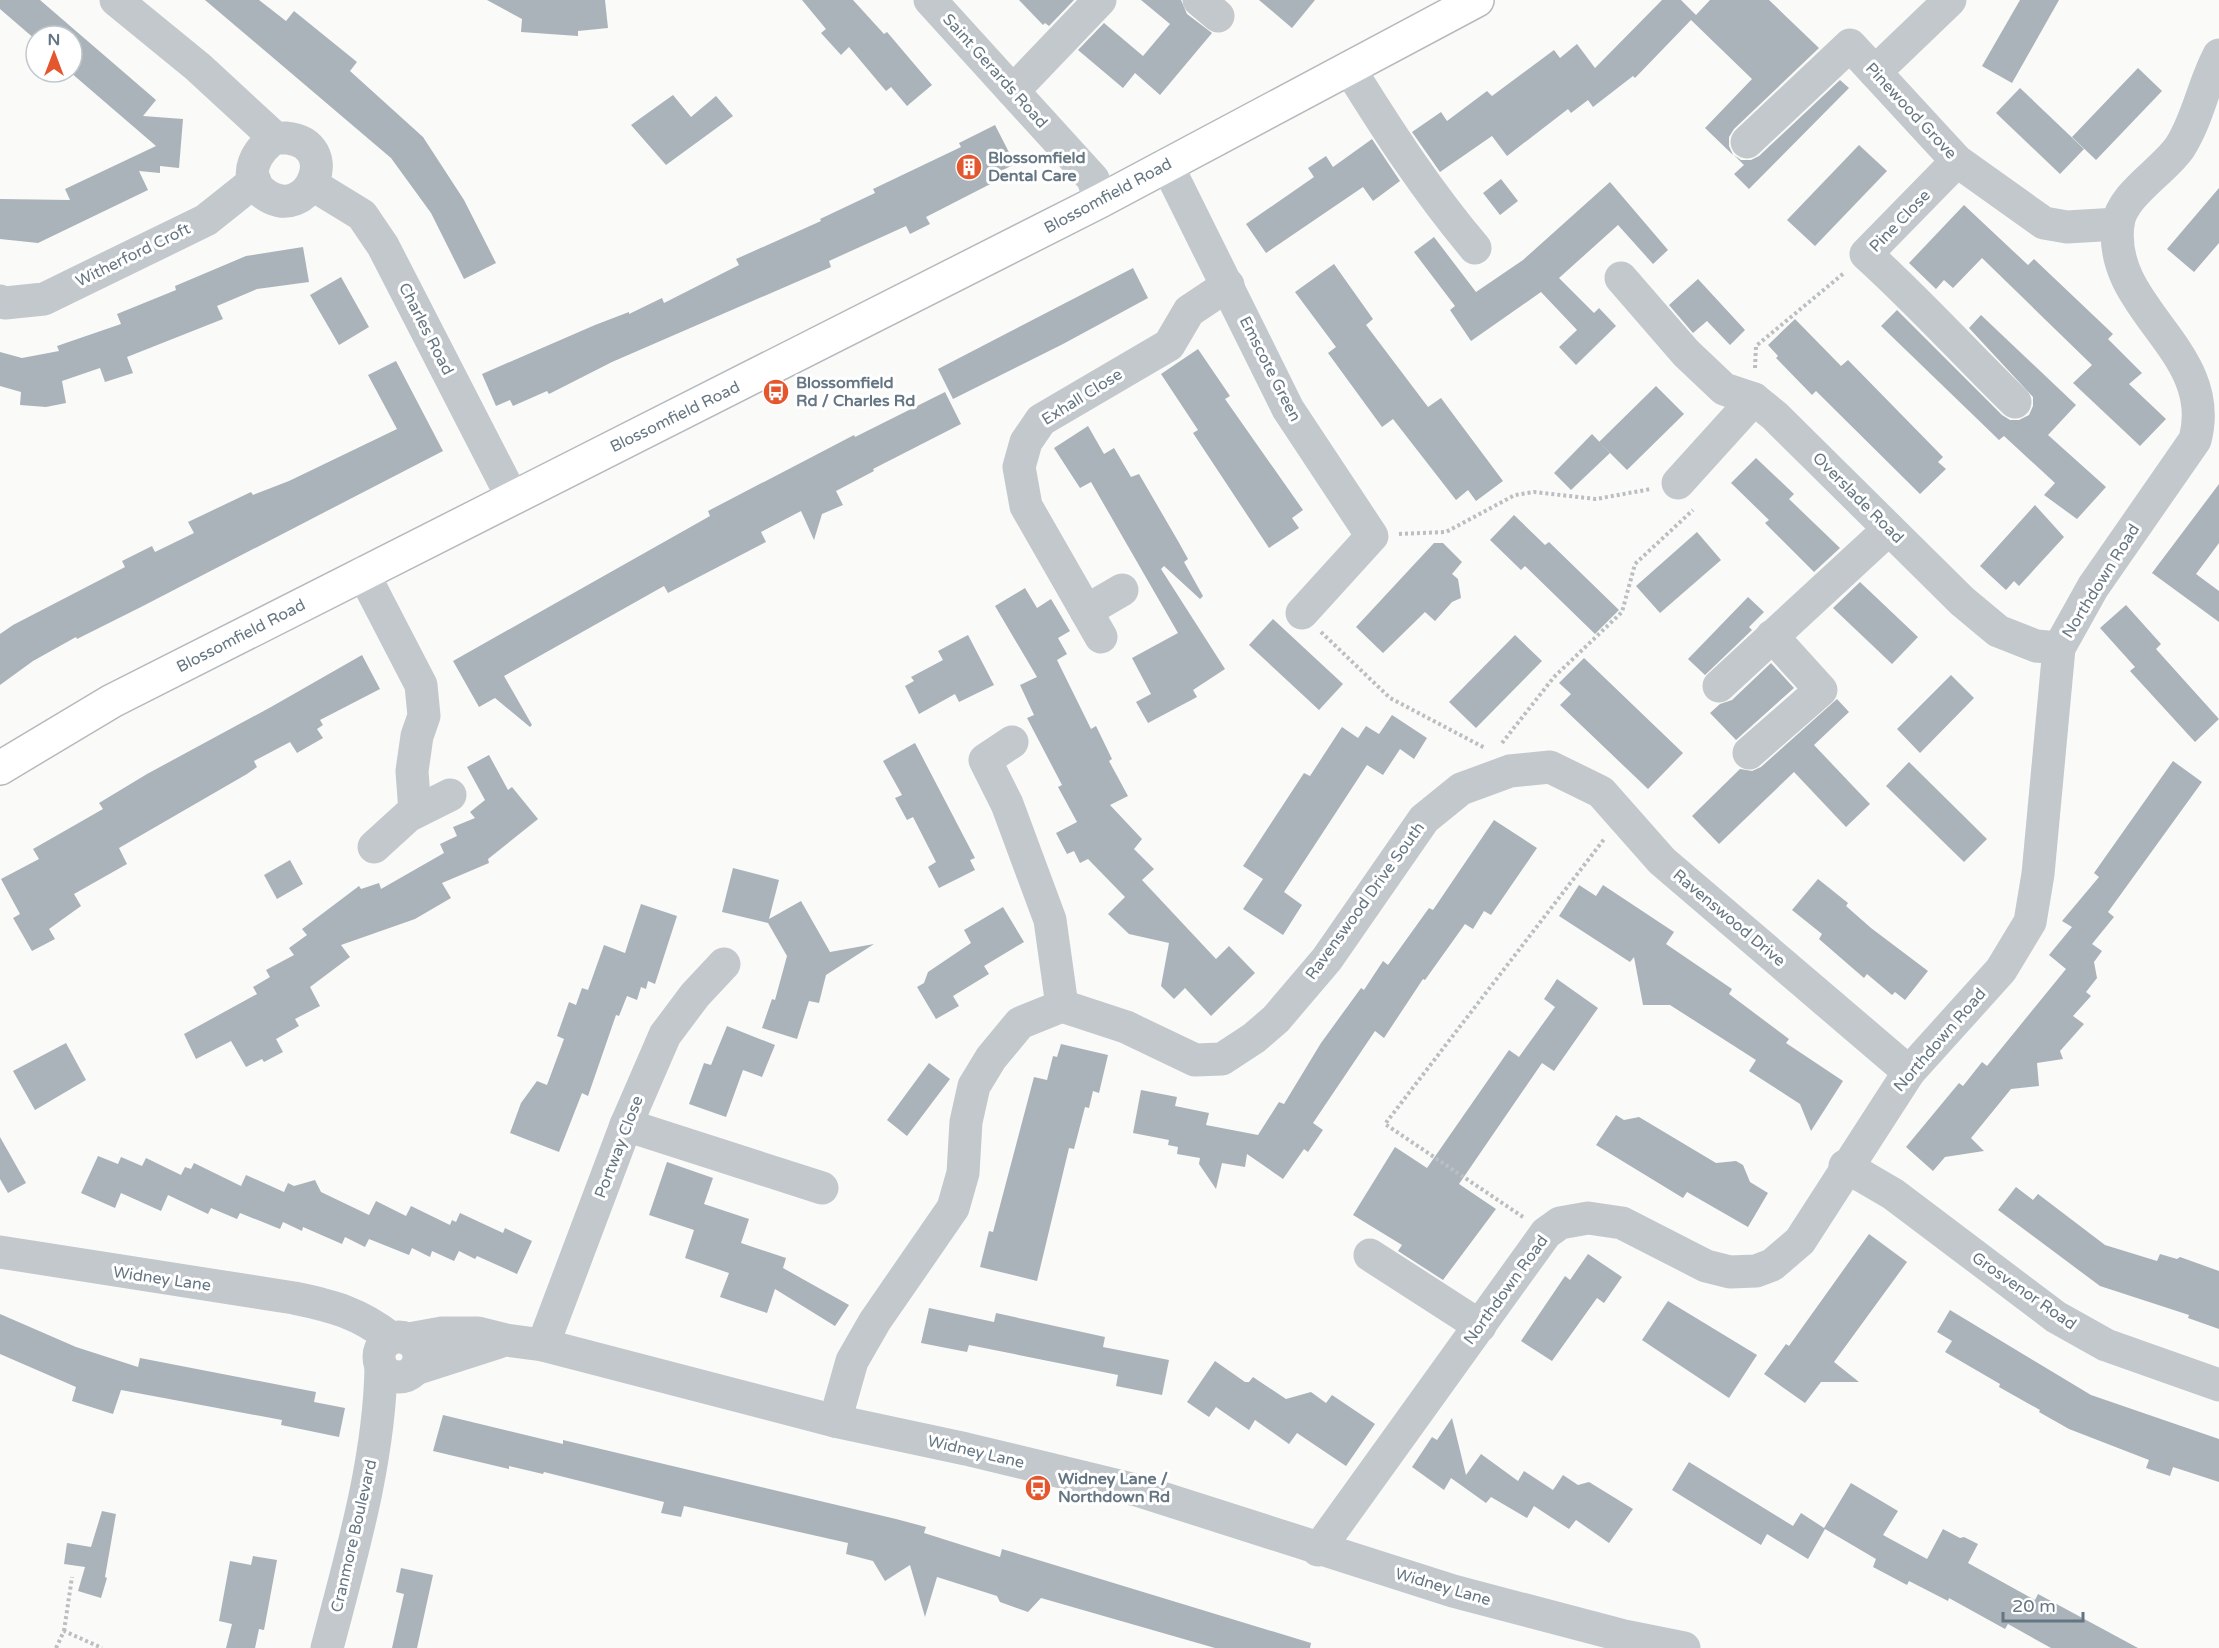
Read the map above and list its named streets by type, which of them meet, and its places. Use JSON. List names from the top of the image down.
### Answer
{
  "streets": {
    "main road": ["Blossomfield Road"],
    "street": [
      "Saint Gerards Road",
      "Pinewood Grove",
      "Pine Close",
      "Witherford Croft",
      "Charles Road",
      "Emscote Green",
      "Exhall Close",
      "Overslade Road",
      "Northdown Road",
      "Ravenswood Drive South",
      "Ravenswood Drive",
      "Portway Close",
      "Widney Lane",
      "Grosvenor Road",
      "Cranmore Boulevard"
    ]
  },
  "crossings": [
    ["Saint Gerards Road", "Blossomfield Road"],
    ["Pinewood Grove", "Pine Close"],
    ["Pinewood Grove", "Northdown Road"],
    ["Blossomfield Road", "Charles Road"],
    ["Blossomfield Road", "Emscote Green"],
    ["Witherford Croft", "Charles Road"],
    ["Emscote Green", "Exhall Close"],
    ["Overslade Road", "Northdown Road"],
    ["Northdown Road", "Ravenswood Drive"],
    ["Northdown Road", "Widney Lane"],
    ["Northdown Road", "Grosvenor Road"],
    ["Ravenswood Drive South", "Ravenswood Drive"],
    ["Portway Close", "Widney Lane"],
    ["Widney Lane", "Cranmore Boulevard"]
  ],
  "places": {
    "building": ["Blossomfield Dental Care"],
    "bus stop": ["Blossomfield Rd / Charles Rd", "Widney Lane / Northdown Rd"]
  },
  "scale_bar": "20 m",
  "north": "top"
}
